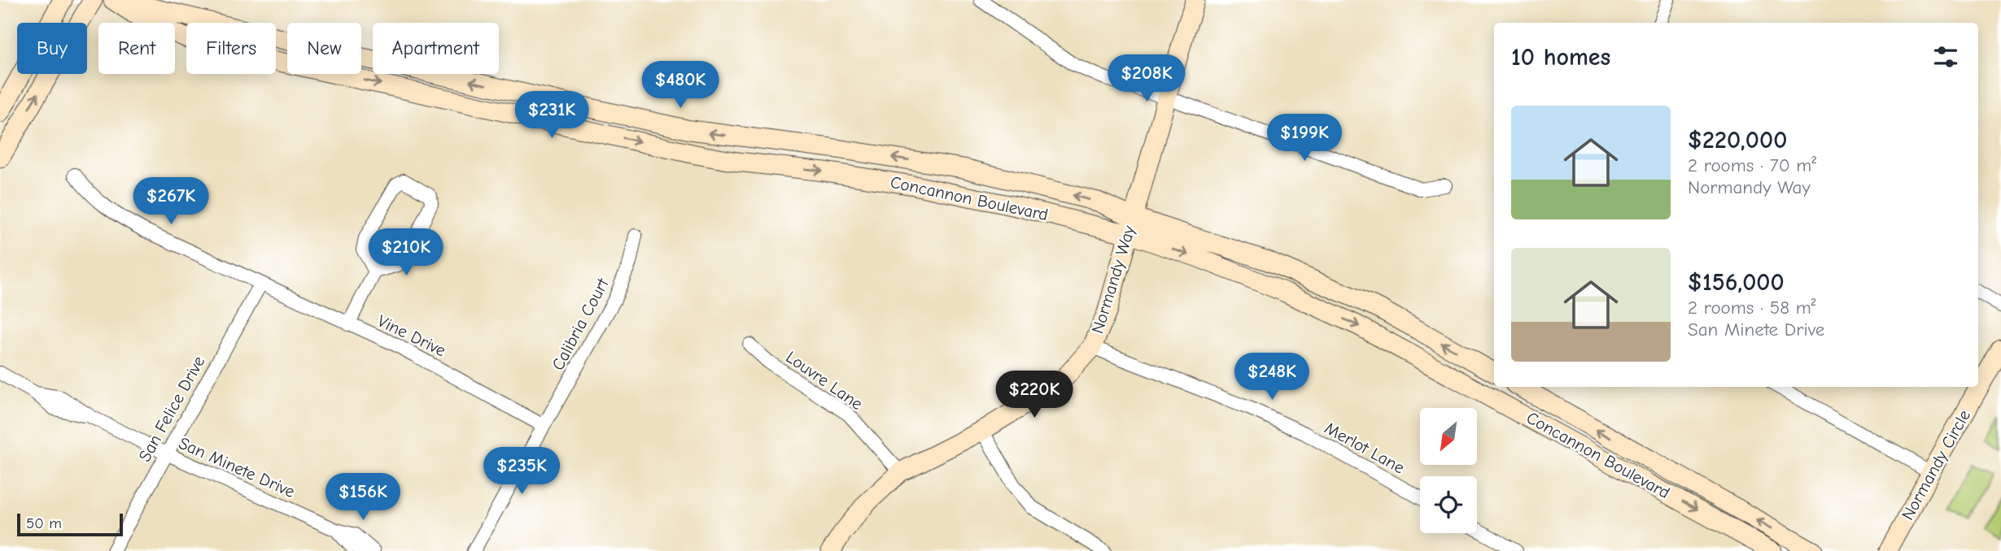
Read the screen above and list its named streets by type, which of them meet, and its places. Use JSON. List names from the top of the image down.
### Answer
{
  "streets": {
    "main road": ["Concannon Boulevard", "Normandy Way", "Normandy Circle"],
    "street": [
      "Calibria Court",
      "Vine Drive",
      "Louvre Lane",
      "San Felice Drive",
      "Merlot Lane",
      "San Minete Drive"
    ]
  },
  "crossings": [
    ["Concannon Boulevard", "Normandy Way"],
    ["Normandy Way", "Louvre Lane"],
    ["Normandy Way", "Merlot Lane"],
    ["Calibria Court", "Vine Drive"],
    ["Vine Drive", "San Felice Drive"],
    ["San Felice Drive", "San Minete Drive"]
  ],
  "scale_bar": "50 m",
  "north": "bottom left",
  "page": {
    "chip": [
      "Buy",
      "Rent",
      "Filters",
      "New",
      "Apartment"
    ],
    "heading": "10 homes",
    "price": [
      "$208K",
      "$480K",
      "$231K",
      "$199K",
      "$267K",
      "$210K",
      "$248K",
      "$220K",
      "$235K",
      "$156K"
    ],
    "list": [
      {
        "name": "$220,000",
        "note": "2 rooms · 70 m² · Normandy Way"
      },
      {
        "name": "$156,000",
        "note": "2 rooms · 58 m² · San Minete Drive"
      }
    ],
    "scale": "50 m"
  }
}
